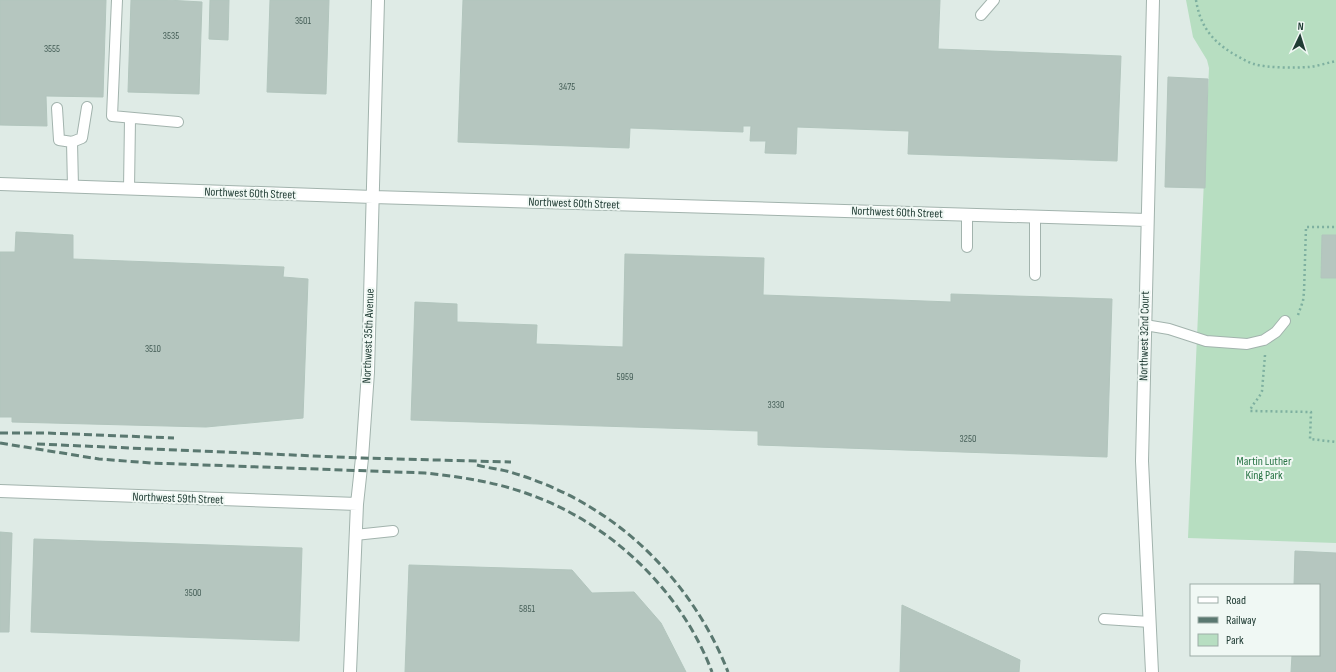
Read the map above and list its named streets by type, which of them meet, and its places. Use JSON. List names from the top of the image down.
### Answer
{
  "streets": {
    "street": [
      "Northwest 60th Street",
      "Northwest 35th Avenue",
      "Northwest 32nd Court",
      "Northwest 59th Street"
    ]
  },
  "crossings": [
    ["Northwest 60th Street", "Northwest 35th Avenue"],
    ["Northwest 60th Street", "Northwest 32nd Court"],
    ["Northwest 35th Avenue", "Northwest 59th Street"]
  ],
  "parks": ["Martin Luther King Park"],
  "house_numbers": [
    "3501",
    "3535",
    "3555",
    "3475",
    "3510",
    "5959",
    "3330",
    "3250",
    "3500",
    "5851"
  ],
  "legend": ["Road", "Railway", "Park"],
  "north": "top"
}
